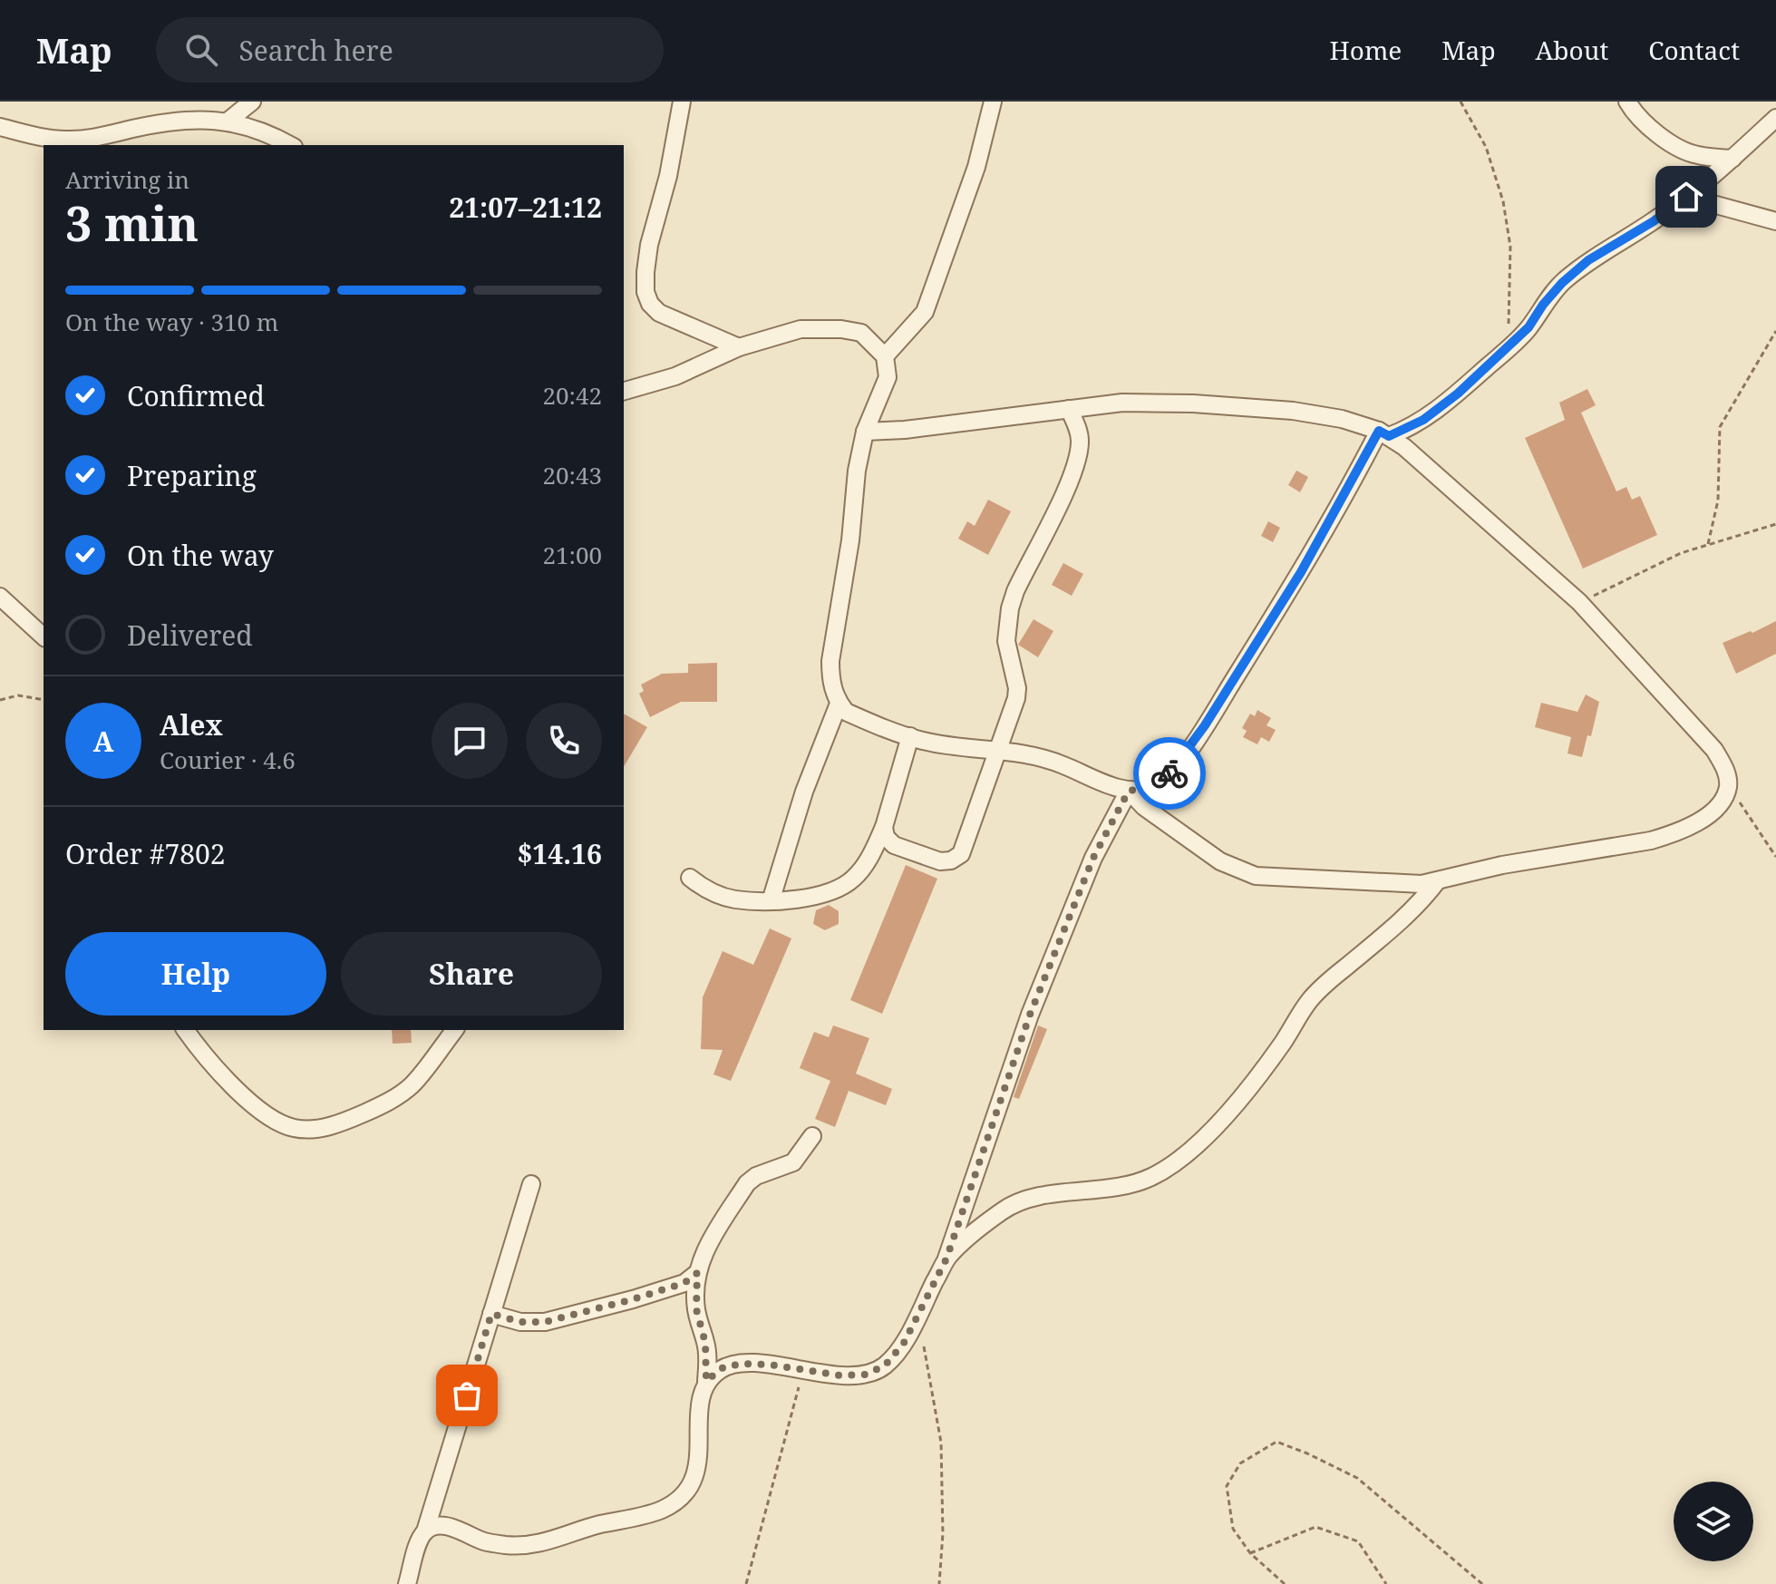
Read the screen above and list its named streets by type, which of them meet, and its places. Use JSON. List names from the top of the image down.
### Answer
{
  "page": {
    "header": "Map",
    "search": "Search here",
    "nav": [
      "Home",
      "Map",
      "About",
      "Contact"
    ],
    "heading": ["3 min", "Arriving in", "21:07–21:12"],
    "panel": [
      "Alex",
      "Courier · 4.6",
      "Order #7802",
      "$14.16"
    ],
    "bar": "On the way · 310 m",
    "list": [
      ["Confirmed", "20:42"],
      ["Preparing", "20:43"],
      ["On the way", "21:00"],
      "Delivered"
    ],
    "round": "A",
    "buttons": ["Help", "Share"]
  }
}
